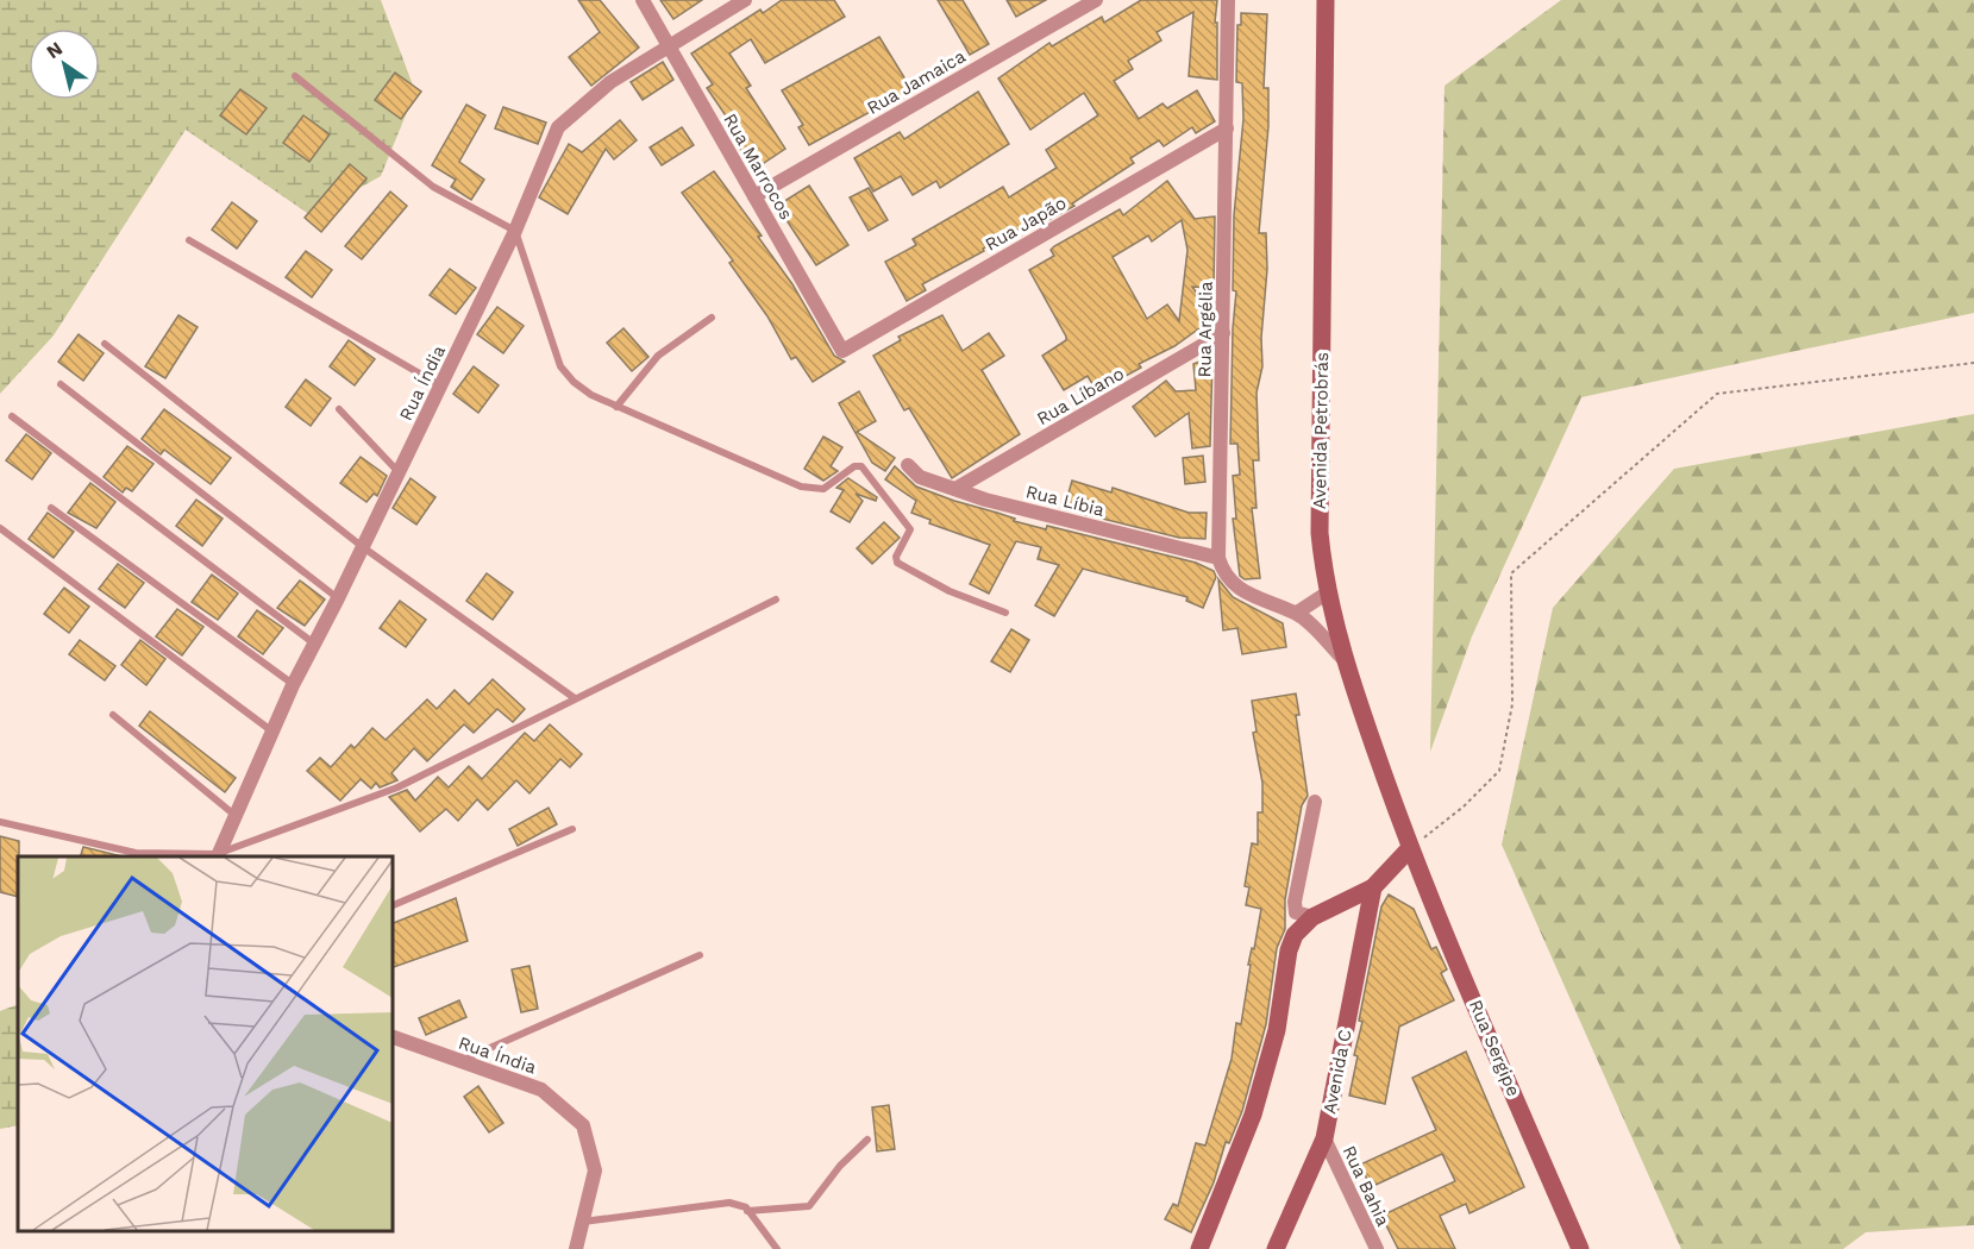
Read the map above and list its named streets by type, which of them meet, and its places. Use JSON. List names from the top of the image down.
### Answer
{
  "streets": {
    "main road": ["Avenida Petrobrás", "Rua Sergipe", "Avenida C"],
    "street": [
      "Rua Jamaica",
      "Rua Marrocos",
      "Rua Japão",
      "Rua Argélia",
      "Rua Índia",
      "Rua Líbano",
      "Rua Líbia",
      "Rua Bahia"
    ]
  },
  "crossings": [
    ["Rua Jamaica", "Rua Marrocos"],
    ["Rua Marrocos", "Rua Japão"],
    ["Rua Marrocos", "Rua Índia"],
    ["Rua Japão", "Rua Argélia"],
    ["Rua Argélia", "Rua Líbano"],
    ["Rua Argélia", "Rua Líbia"],
    ["Rua Líbano", "Rua Líbia"],
    ["Avenida Petrobrás", "Rua Sergipe"],
    ["Avenida C", "Rua Bahia"]
  ],
  "north": "top left"
}
